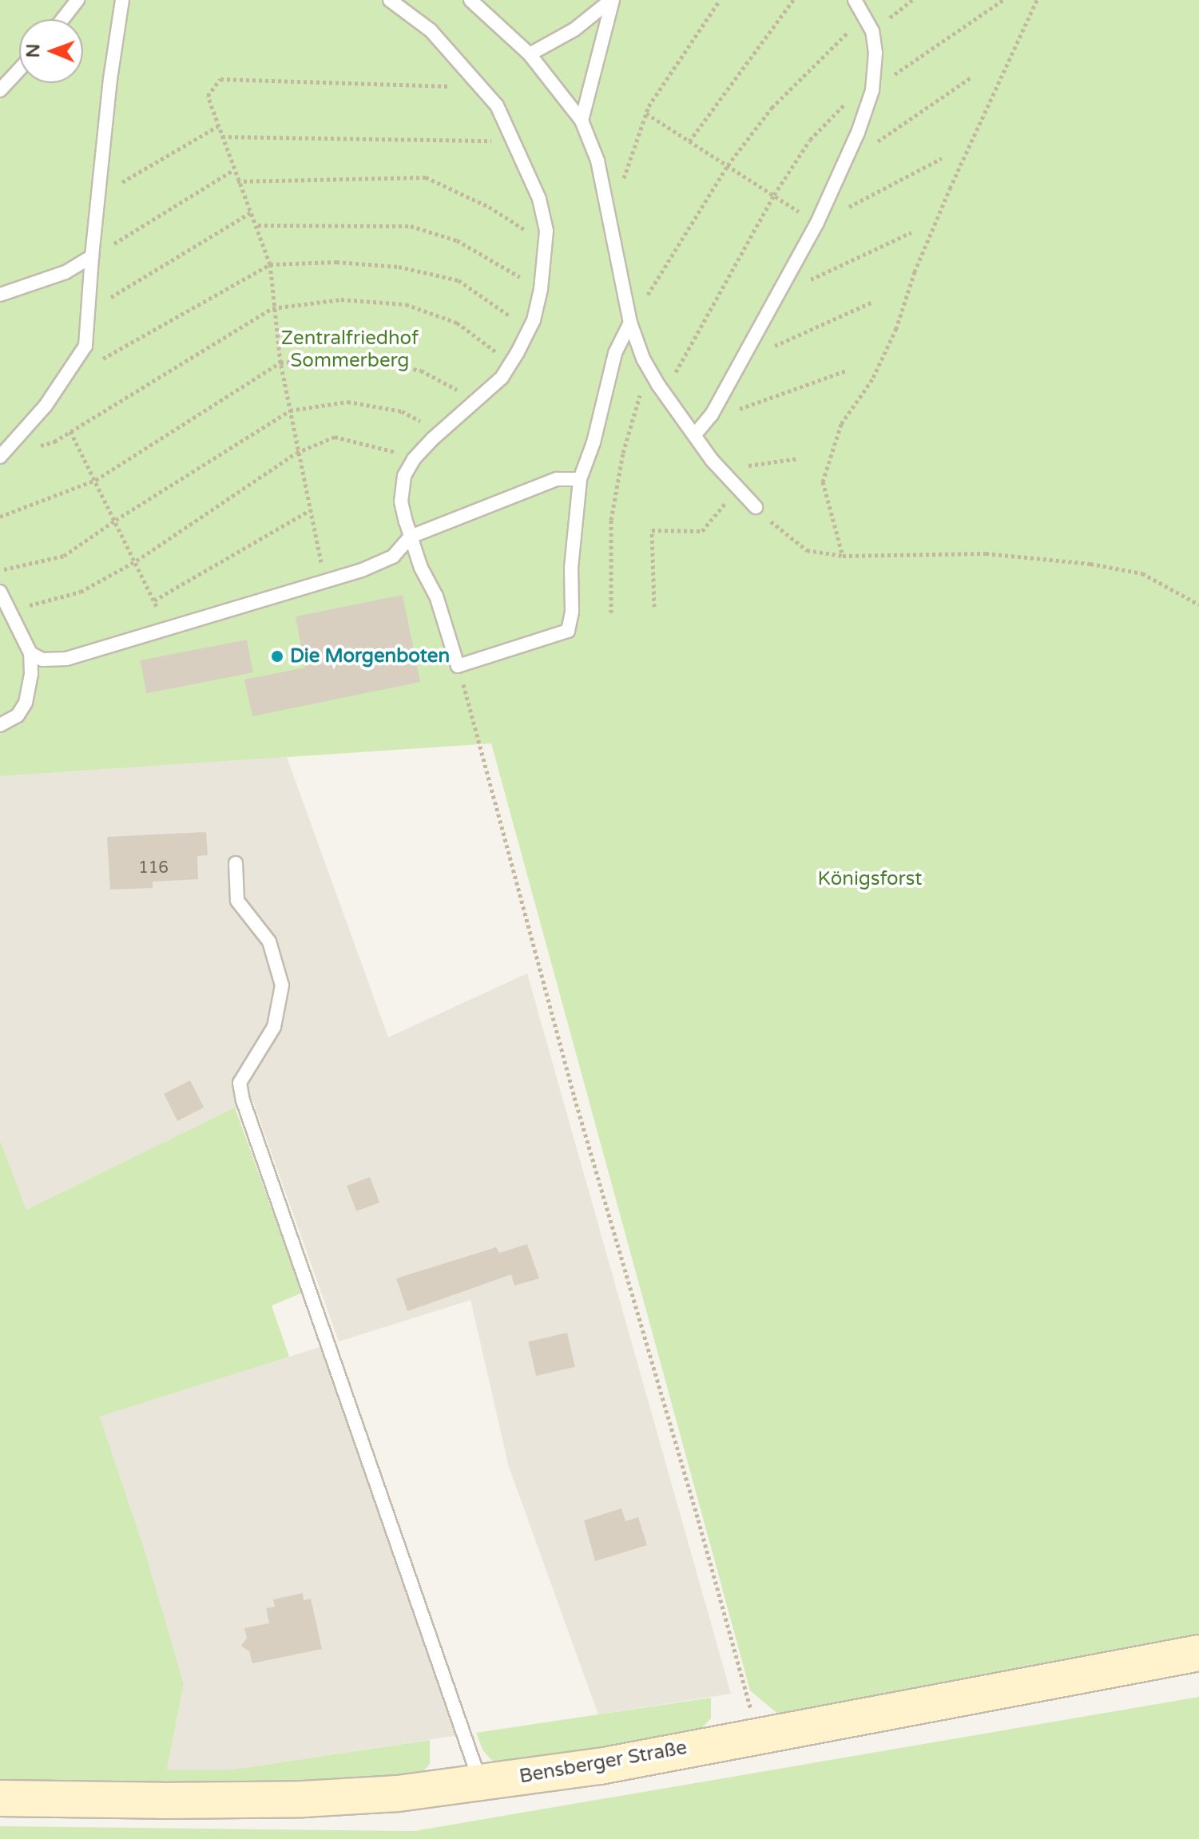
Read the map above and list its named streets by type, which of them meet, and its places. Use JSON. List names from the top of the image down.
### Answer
{
  "streets": {
    "main road": ["Bensberger Straße"]
  },
  "parks": ["Zentralfriedhof Sommerberg", "Königsforst"],
  "places": ["Die Morgenboten"],
  "house_numbers": ["116"],
  "north": "left"
}
